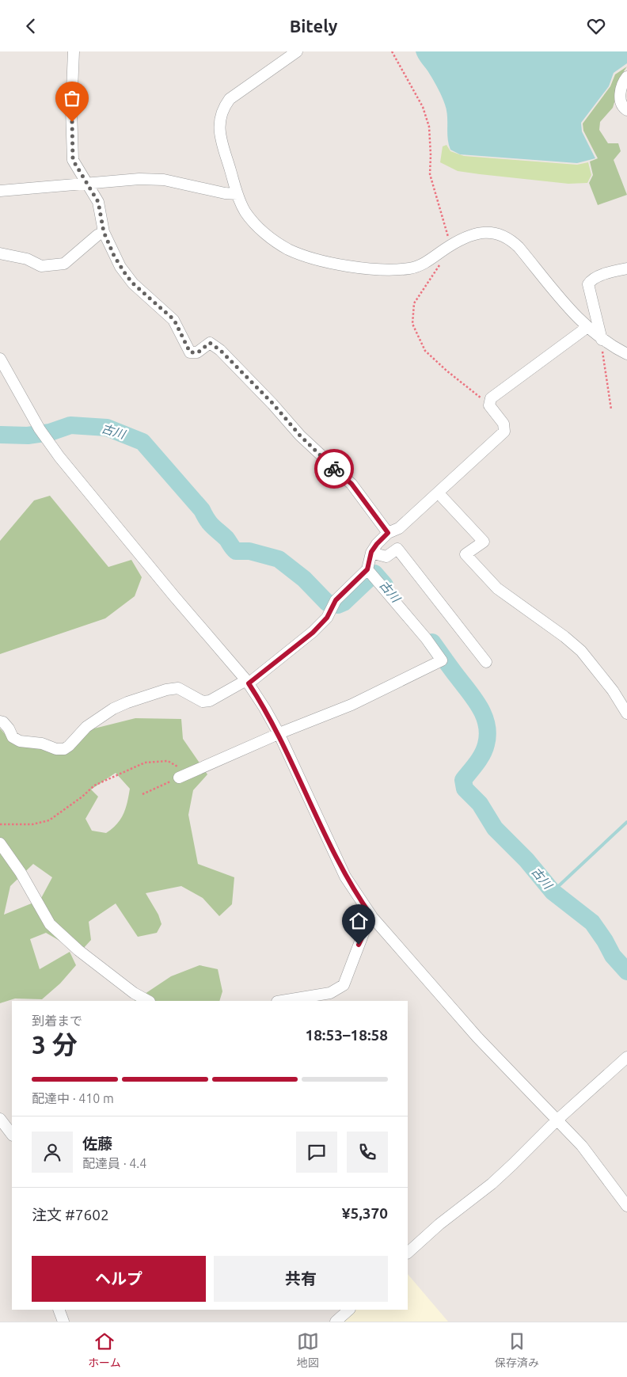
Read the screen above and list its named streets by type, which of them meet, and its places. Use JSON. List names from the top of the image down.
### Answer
{
  "water": ["古川"],
  "page": {
    "header": "Bitely",
    "heading": ["3 分", "到着まで", "18:53–18:58"],
    "panel": [
      "佐藤",
      "配達員 · 4.4",
      "注文 #7602",
      "¥5,370"
    ],
    "bar": "配達中 · 410 m",
    "buttons": ["ヘルプ", "共有"],
    "tabs": ["ホーム", "地図", "保存済み"]
  }
}
